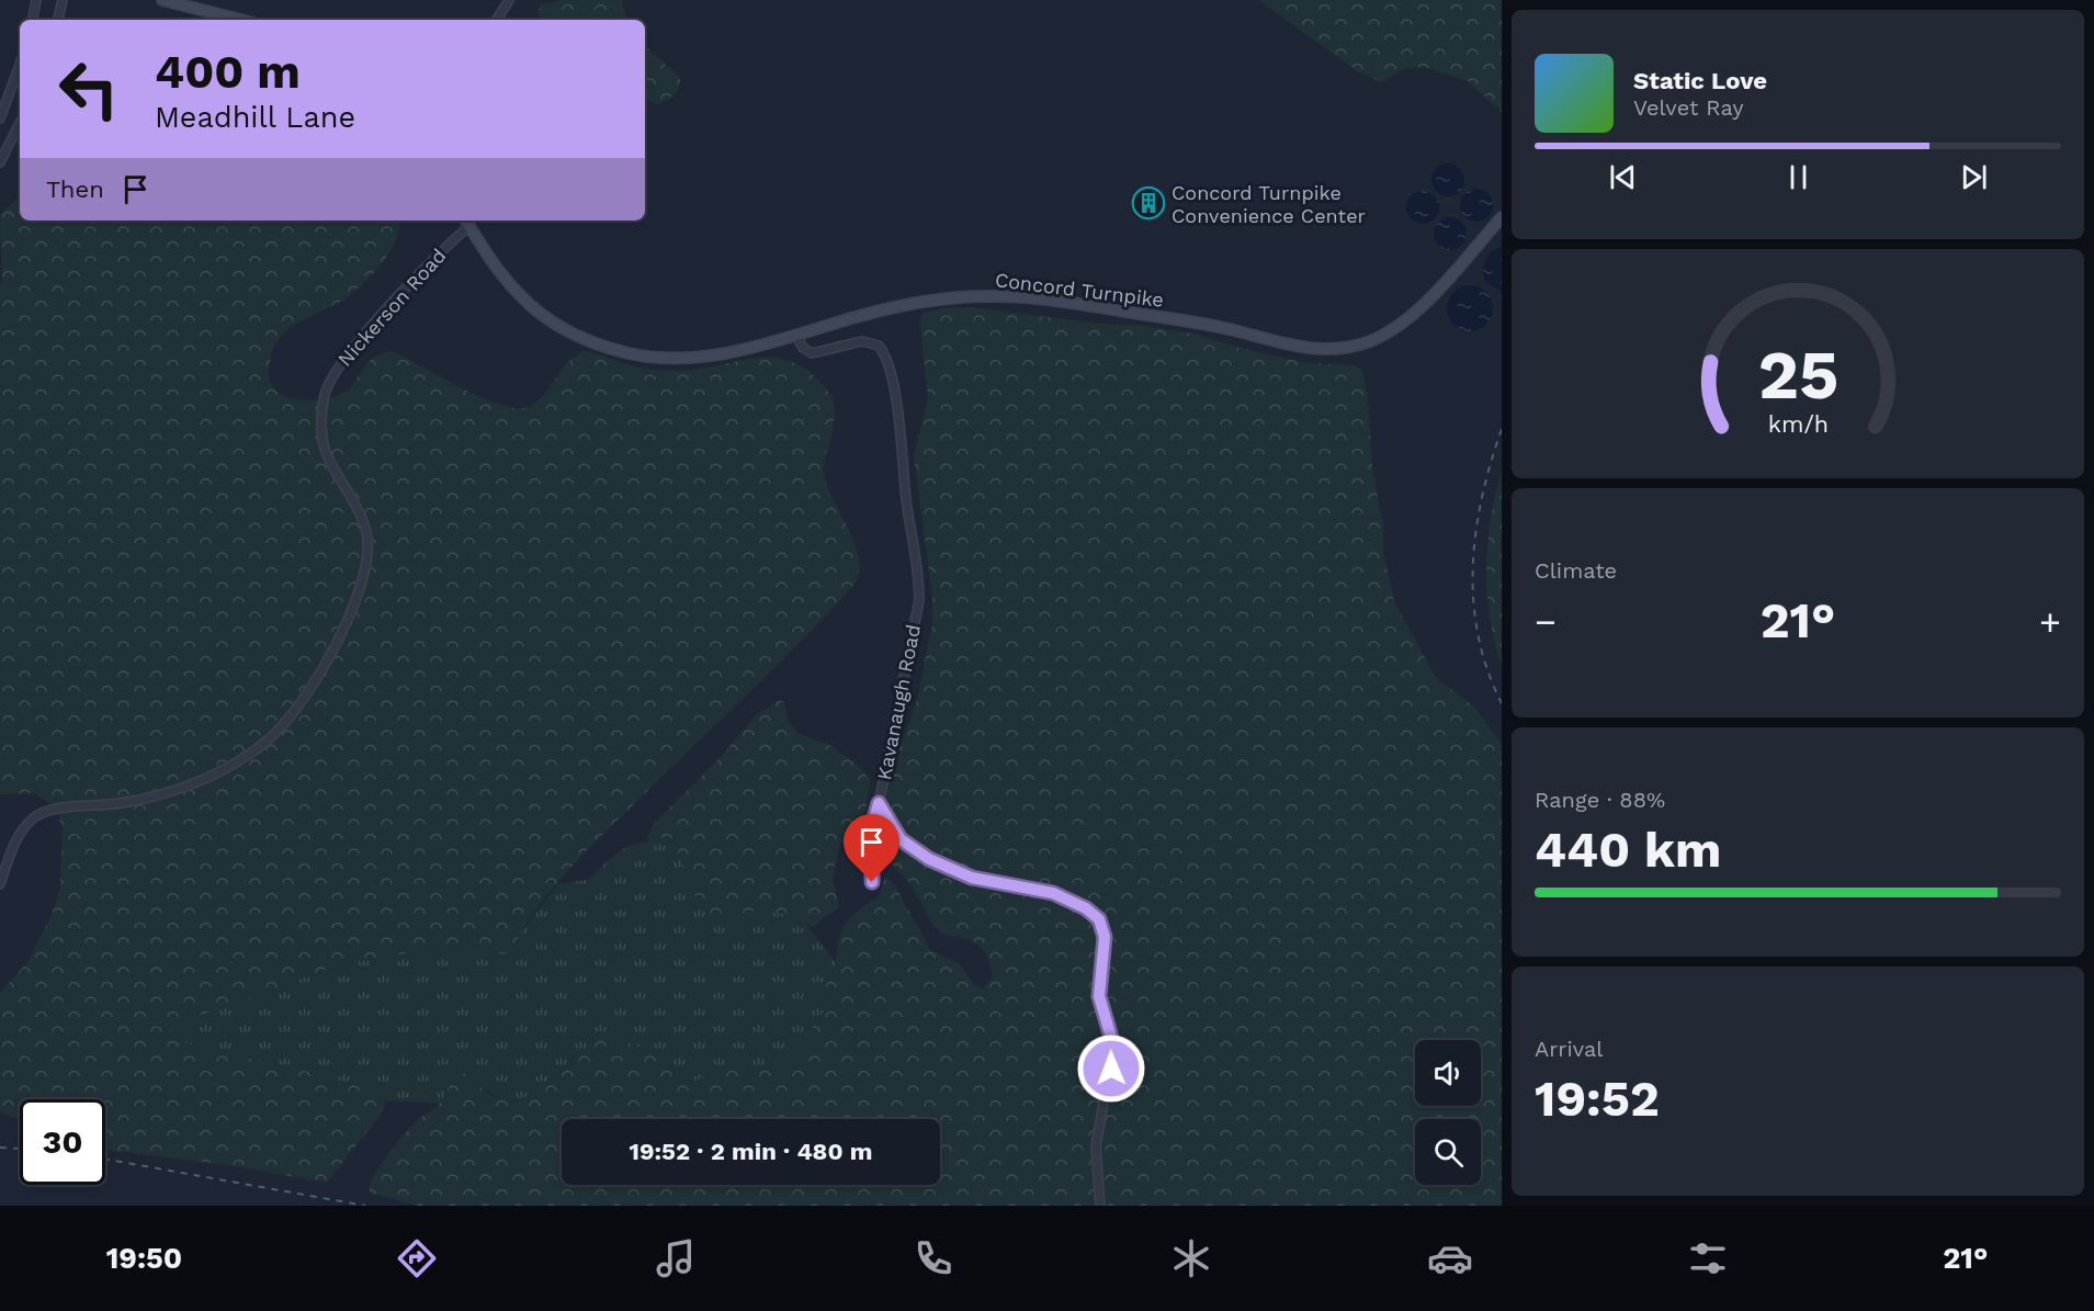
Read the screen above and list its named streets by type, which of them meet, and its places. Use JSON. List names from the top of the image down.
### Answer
{
  "streets": {
    "street": ["Concord Turnpike", "Nickerson Road", "Kavanaugh Road"]
  },
  "crossings": [
    ["Concord Turnpike", "Nickerson Road"],
    ["Concord Turnpike", "Kavanaugh Road"]
  ],
  "places": {
    "building": ["Concord Turnpike Convenience Center"]
  },
  "page": {
    "turn": ["400 m", "Meadhill Lane"],
    "song": ["Static Love", "Velvet Ray"],
    "then": "Then",
    "tile": [
      "Climate",
      ["Range · 88%", "440 km"],
      ["Arrival", "19:52"]
    ],
    "heat": ["−", "21°", "+"],
    "limit": "30",
    "trip": "19:52 · 2 min · 480 m",
    "tabs": ["19:50", "21°"],
    "gauge": ["25", "km/h"]
  }
}
